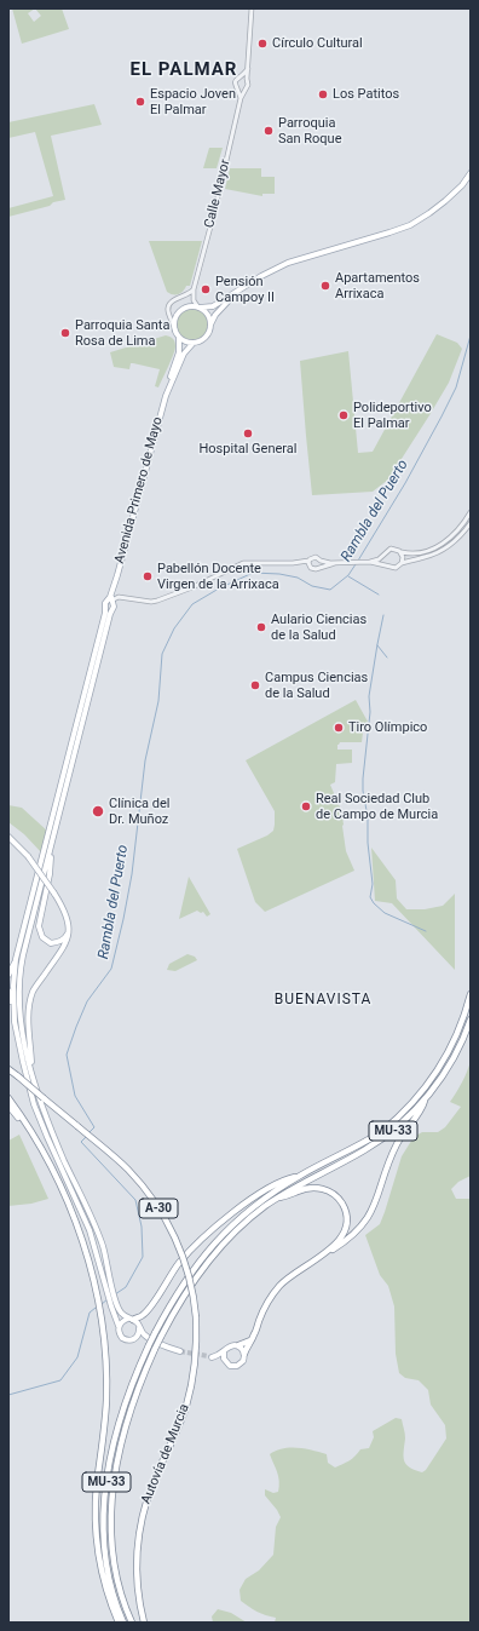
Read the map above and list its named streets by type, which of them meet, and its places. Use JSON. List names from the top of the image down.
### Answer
{
  "streets": {
    "highway": ["MU-33", "A-30", "Autovía de Murcia"],
    "main road": ["Avenida Primero de Mayo"],
    "street": ["Calle Mayor"]
  },
  "crossings": [
    ["Calle Mayor", "Avenida Primero de Mayo"]
  ],
  "districts": ["EL PALMAR", "BUENAVISTA"],
  "water": ["Rambla del Puerto"],
  "places": [
    "Círculo Cultural",
    "Los Patitos",
    "Espacio Joven El Palmar",
    "Parroquia San Roque",
    "Apartamentos Arrixaca",
    "Pensión Campoy II",
    "Parroquia Santa Rosa de Lima",
    "Polideportivo El Palmar",
    "Hospital General",
    "Pabellón Docente Virgen de la Arrixaca",
    "Aulario Ciencias de la Salud",
    "Campus Ciencias de la Salud",
    "Tiro Olímpico",
    "Real Sociedad Club de Campo de Murcia",
    "Clínica del Dr. Muñoz"
  ]
}
